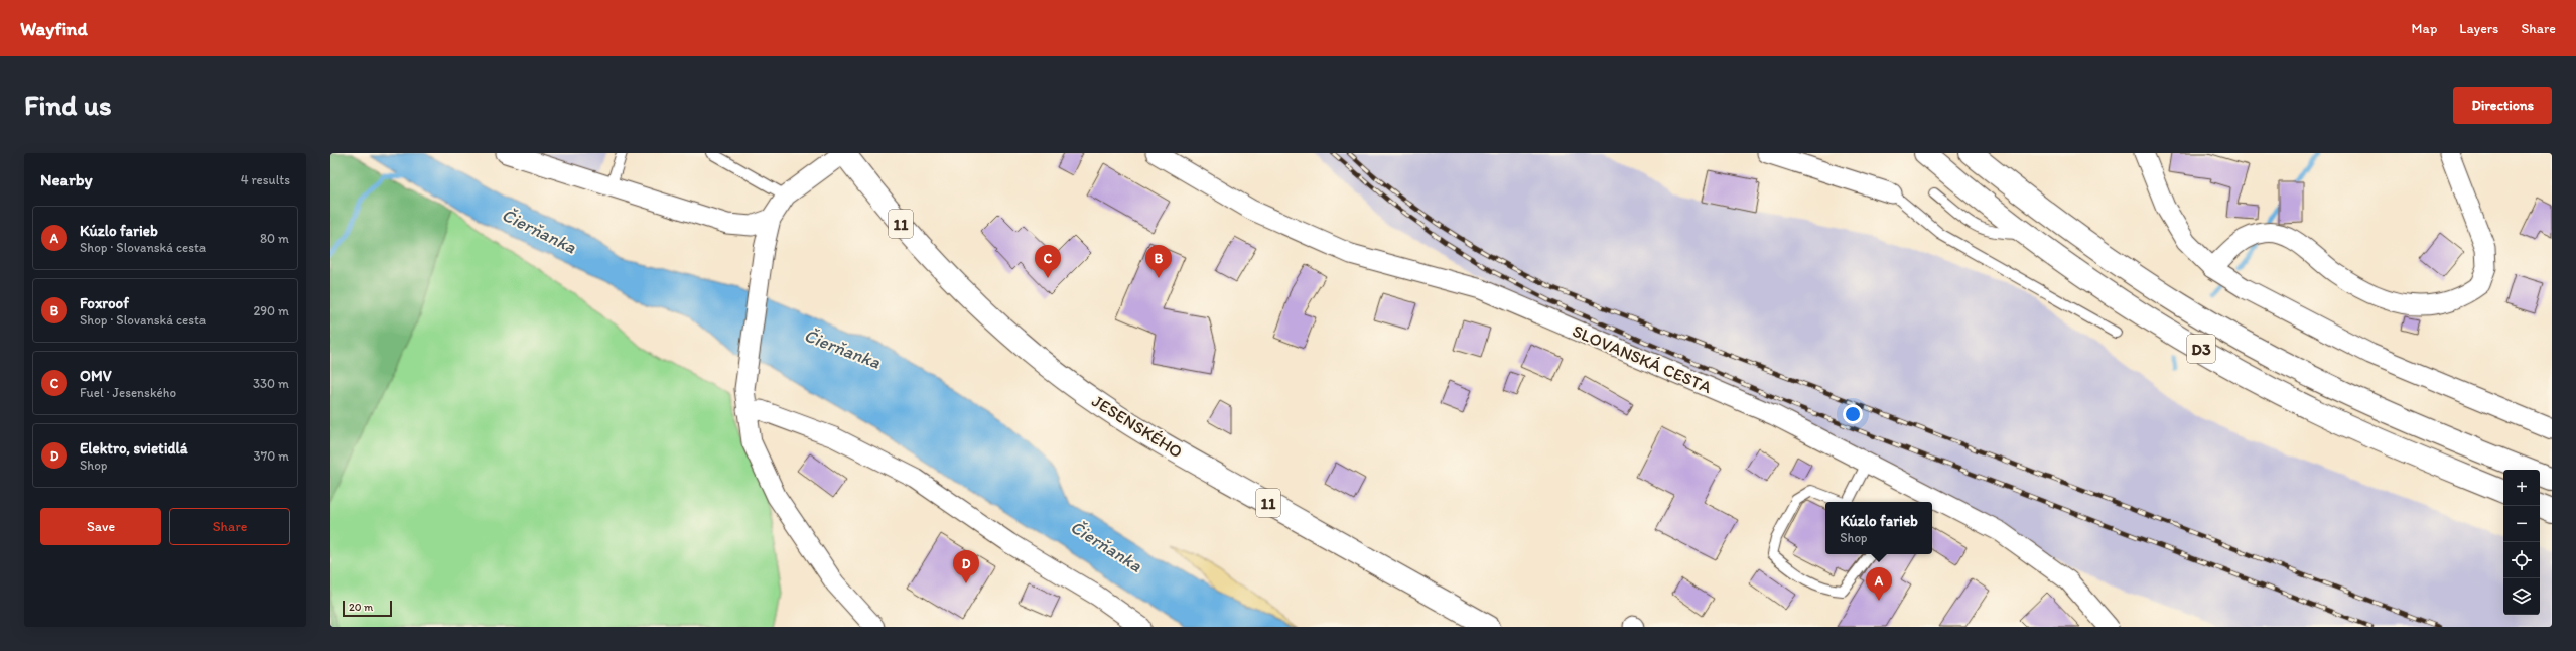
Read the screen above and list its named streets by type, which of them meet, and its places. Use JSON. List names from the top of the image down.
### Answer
{
  "streets": {
    "main road": ["11", "D3", "JESENSKÉHO"],
    "street": ["SLOVANSKÁ CESTA"]
  },
  "water": ["Čierňanka"],
  "scale_bar": "20 m",
  "page": {
    "header": "Wayfind",
    "nav": ["Map", "Layers", "Share"],
    "buttons": [
      "Directions",
      ["Save", "Share"]
    ],
    "title": "Find us",
    "heading": ["Nearby", "4 results"],
    "list": [
      {
        "mark": "A",
        "name": "Kúzlo farieb",
        "note": "Shop · Slovanská cesta",
        "value": "80 m"
      },
      {
        "mark": "B",
        "name": "Foxroof",
        "note": "Shop · Slovanská cesta",
        "value": "290 m"
      },
      {
        "mark": "C",
        "name": "OMV",
        "note": "Fuel · Jesenského",
        "value": "330 m"
      },
      {
        "mark": "D",
        "name": "Elektro, svietidlá",
        "note": "Shop",
        "value": "370 m"
      }
    ],
    "pins": [
      "B",
      "C",
      "D",
      "A"
    ],
    "map_buttons": ["+", "−"],
    "popup": ["Kúzlo farieb", "Shop"],
    "scale": "20 m"
  }
}
